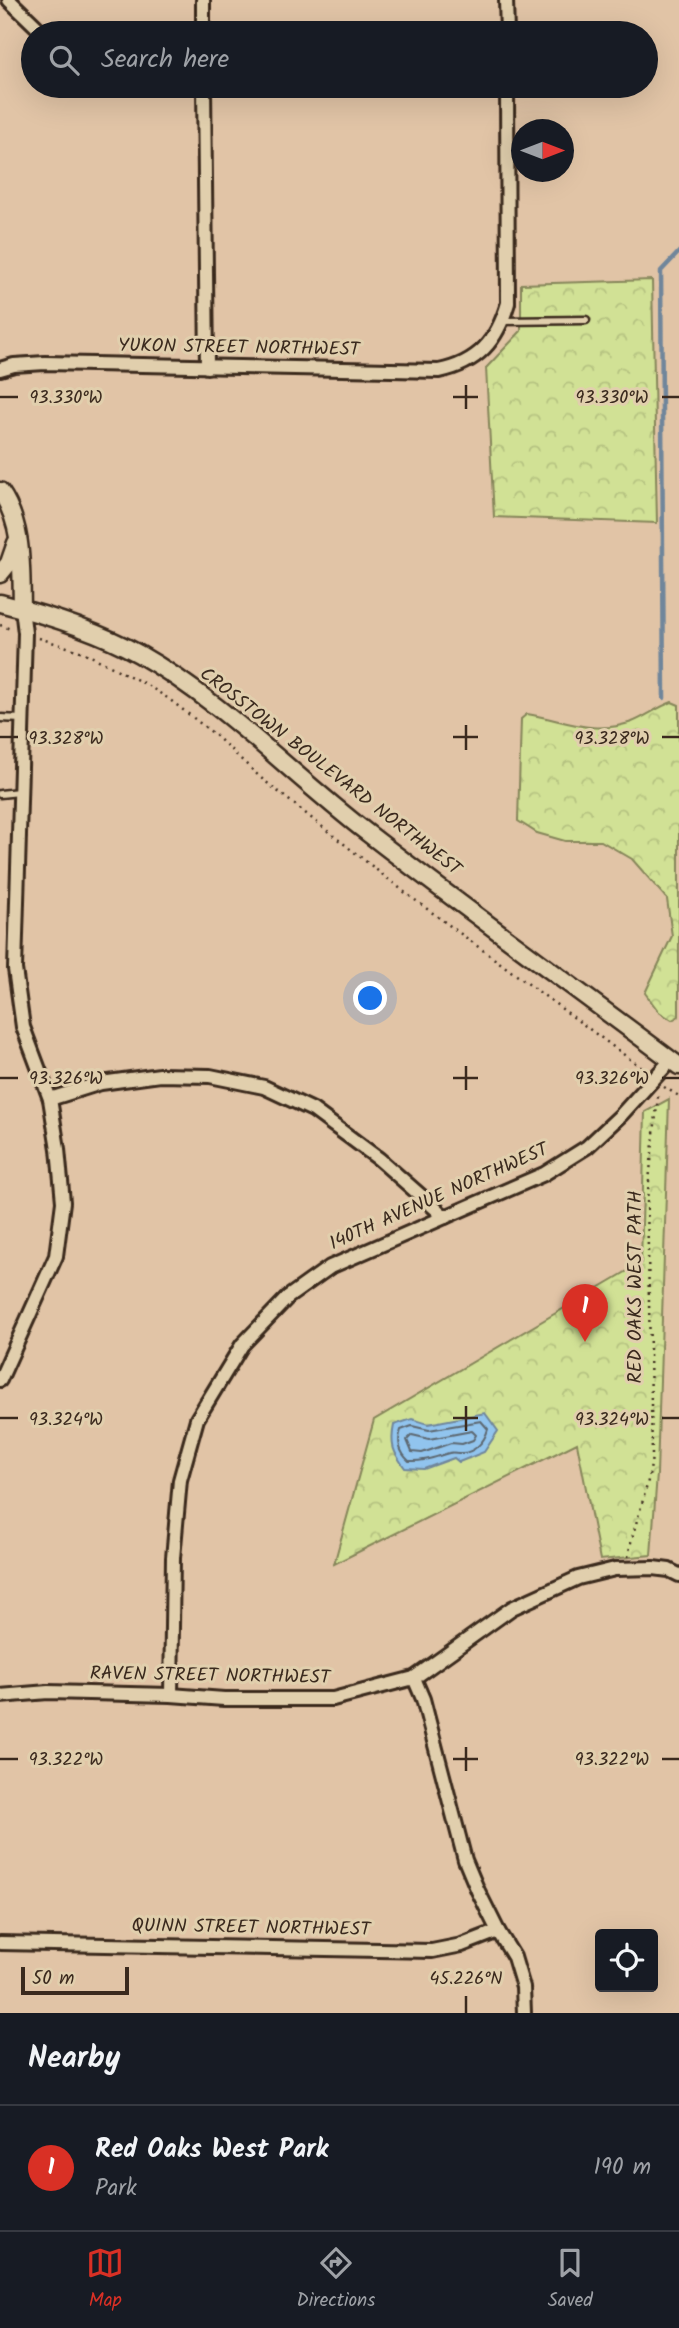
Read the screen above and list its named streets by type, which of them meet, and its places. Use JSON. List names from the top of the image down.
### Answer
{
  "streets": {
    "street": [
      "YUKON STREET NORTHWEST",
      "CROSSTOWN BOULEVARD NORTHWEST",
      "140TH AVENUE NORTHWEST",
      "RAVEN STREET NORTHWEST",
      "QUINN STREET NORTHWEST"
    ],
    "path": ["RED OAKS WEST PATH"]
  },
  "crossings": [
    ["CROSSTOWN BOULEVARD NORTHWEST", "140TH AVENUE NORTHWEST"],
    ["140TH AVENUE NORTHWEST", "RAVEN STREET NORTHWEST"],
    ["RED OAKS WEST PATH", "RAVEN STREET NORTHWEST"]
  ],
  "scale_bar": "50 m",
  "north": "right",
  "page": {
    "search": "Search here",
    "pins": "1",
    "scale": "50 m",
    "heading": "Nearby",
    "list": [
      {
        "mark": "1",
        "name": "Red Oaks West Park",
        "note": "Park",
        "value": "190 m"
      }
    ],
    "nav": ["Map", "Directions", "Saved"]
  },
  "coordinates": [
    "93.330°W",
    "93.328°W",
    "93.326°W",
    "93.324°W",
    "93.322°W",
    "45.226°N"
  ]
}
